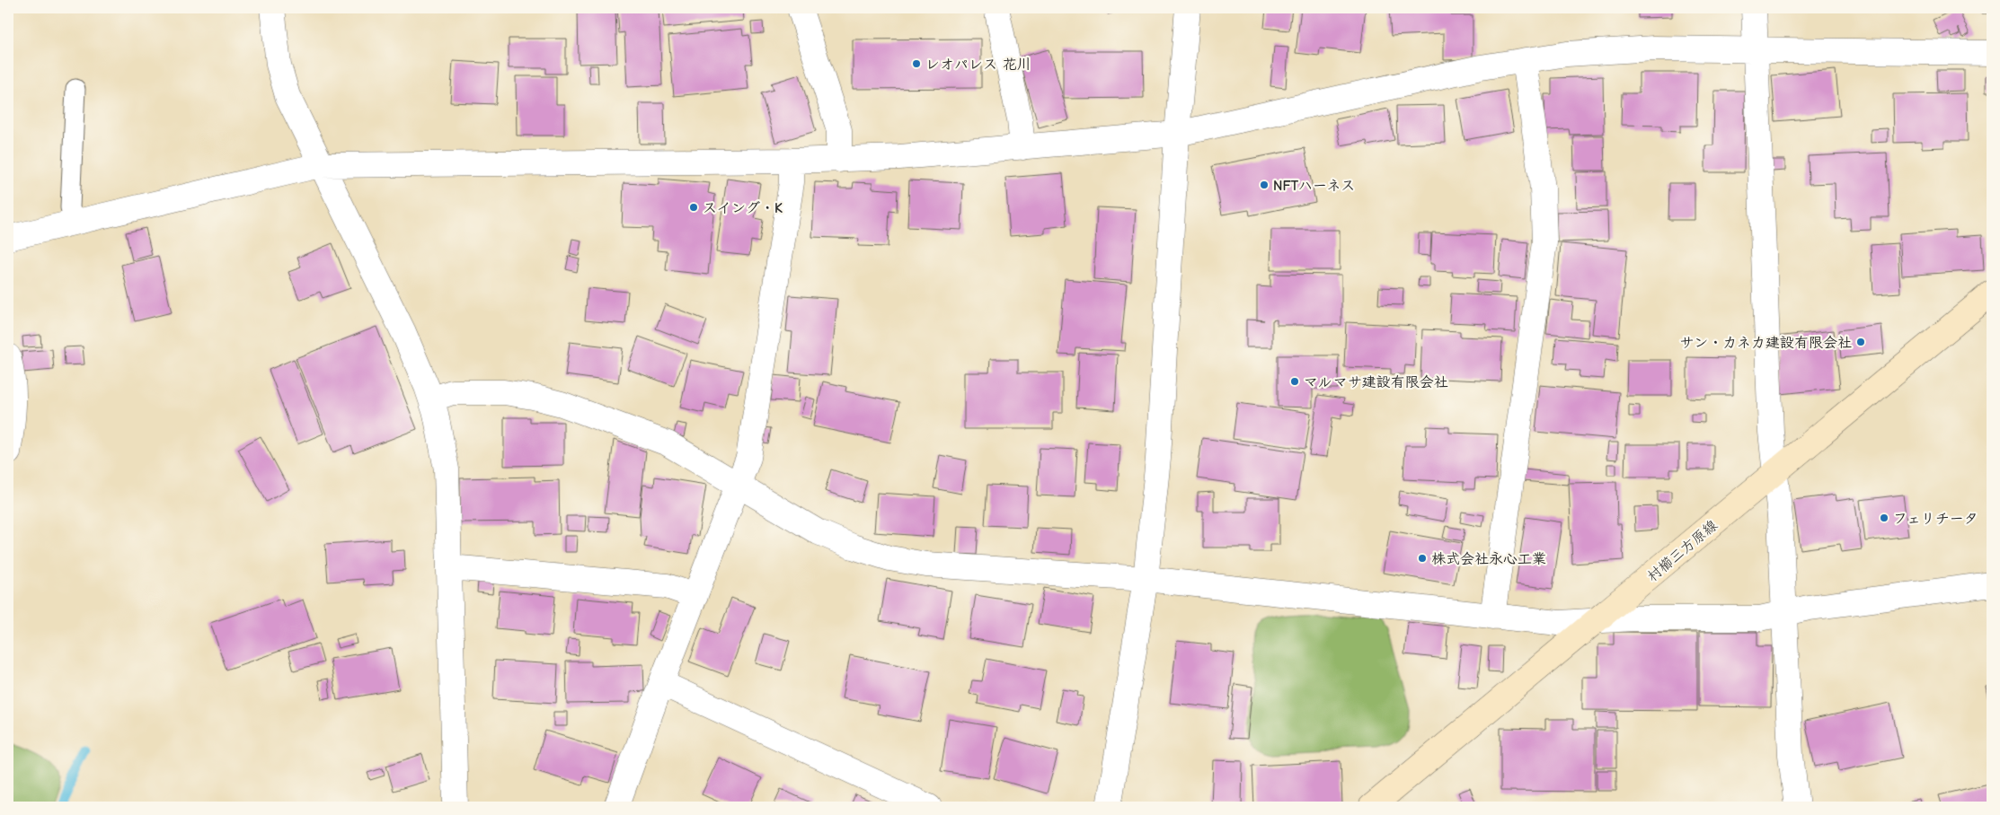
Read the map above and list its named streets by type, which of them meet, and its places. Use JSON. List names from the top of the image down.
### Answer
{
  "streets": {
    "main road": ["村櫛三方原線"]
  },
  "places": [
    "レオパレス 花川",
    "NFTハーネス",
    "スイング・K",
    "サン・カネカ建設有限会社",
    "マルマサ建設有限会社",
    "フェリチータ",
    "株式会社永心工業"
  ]
}
